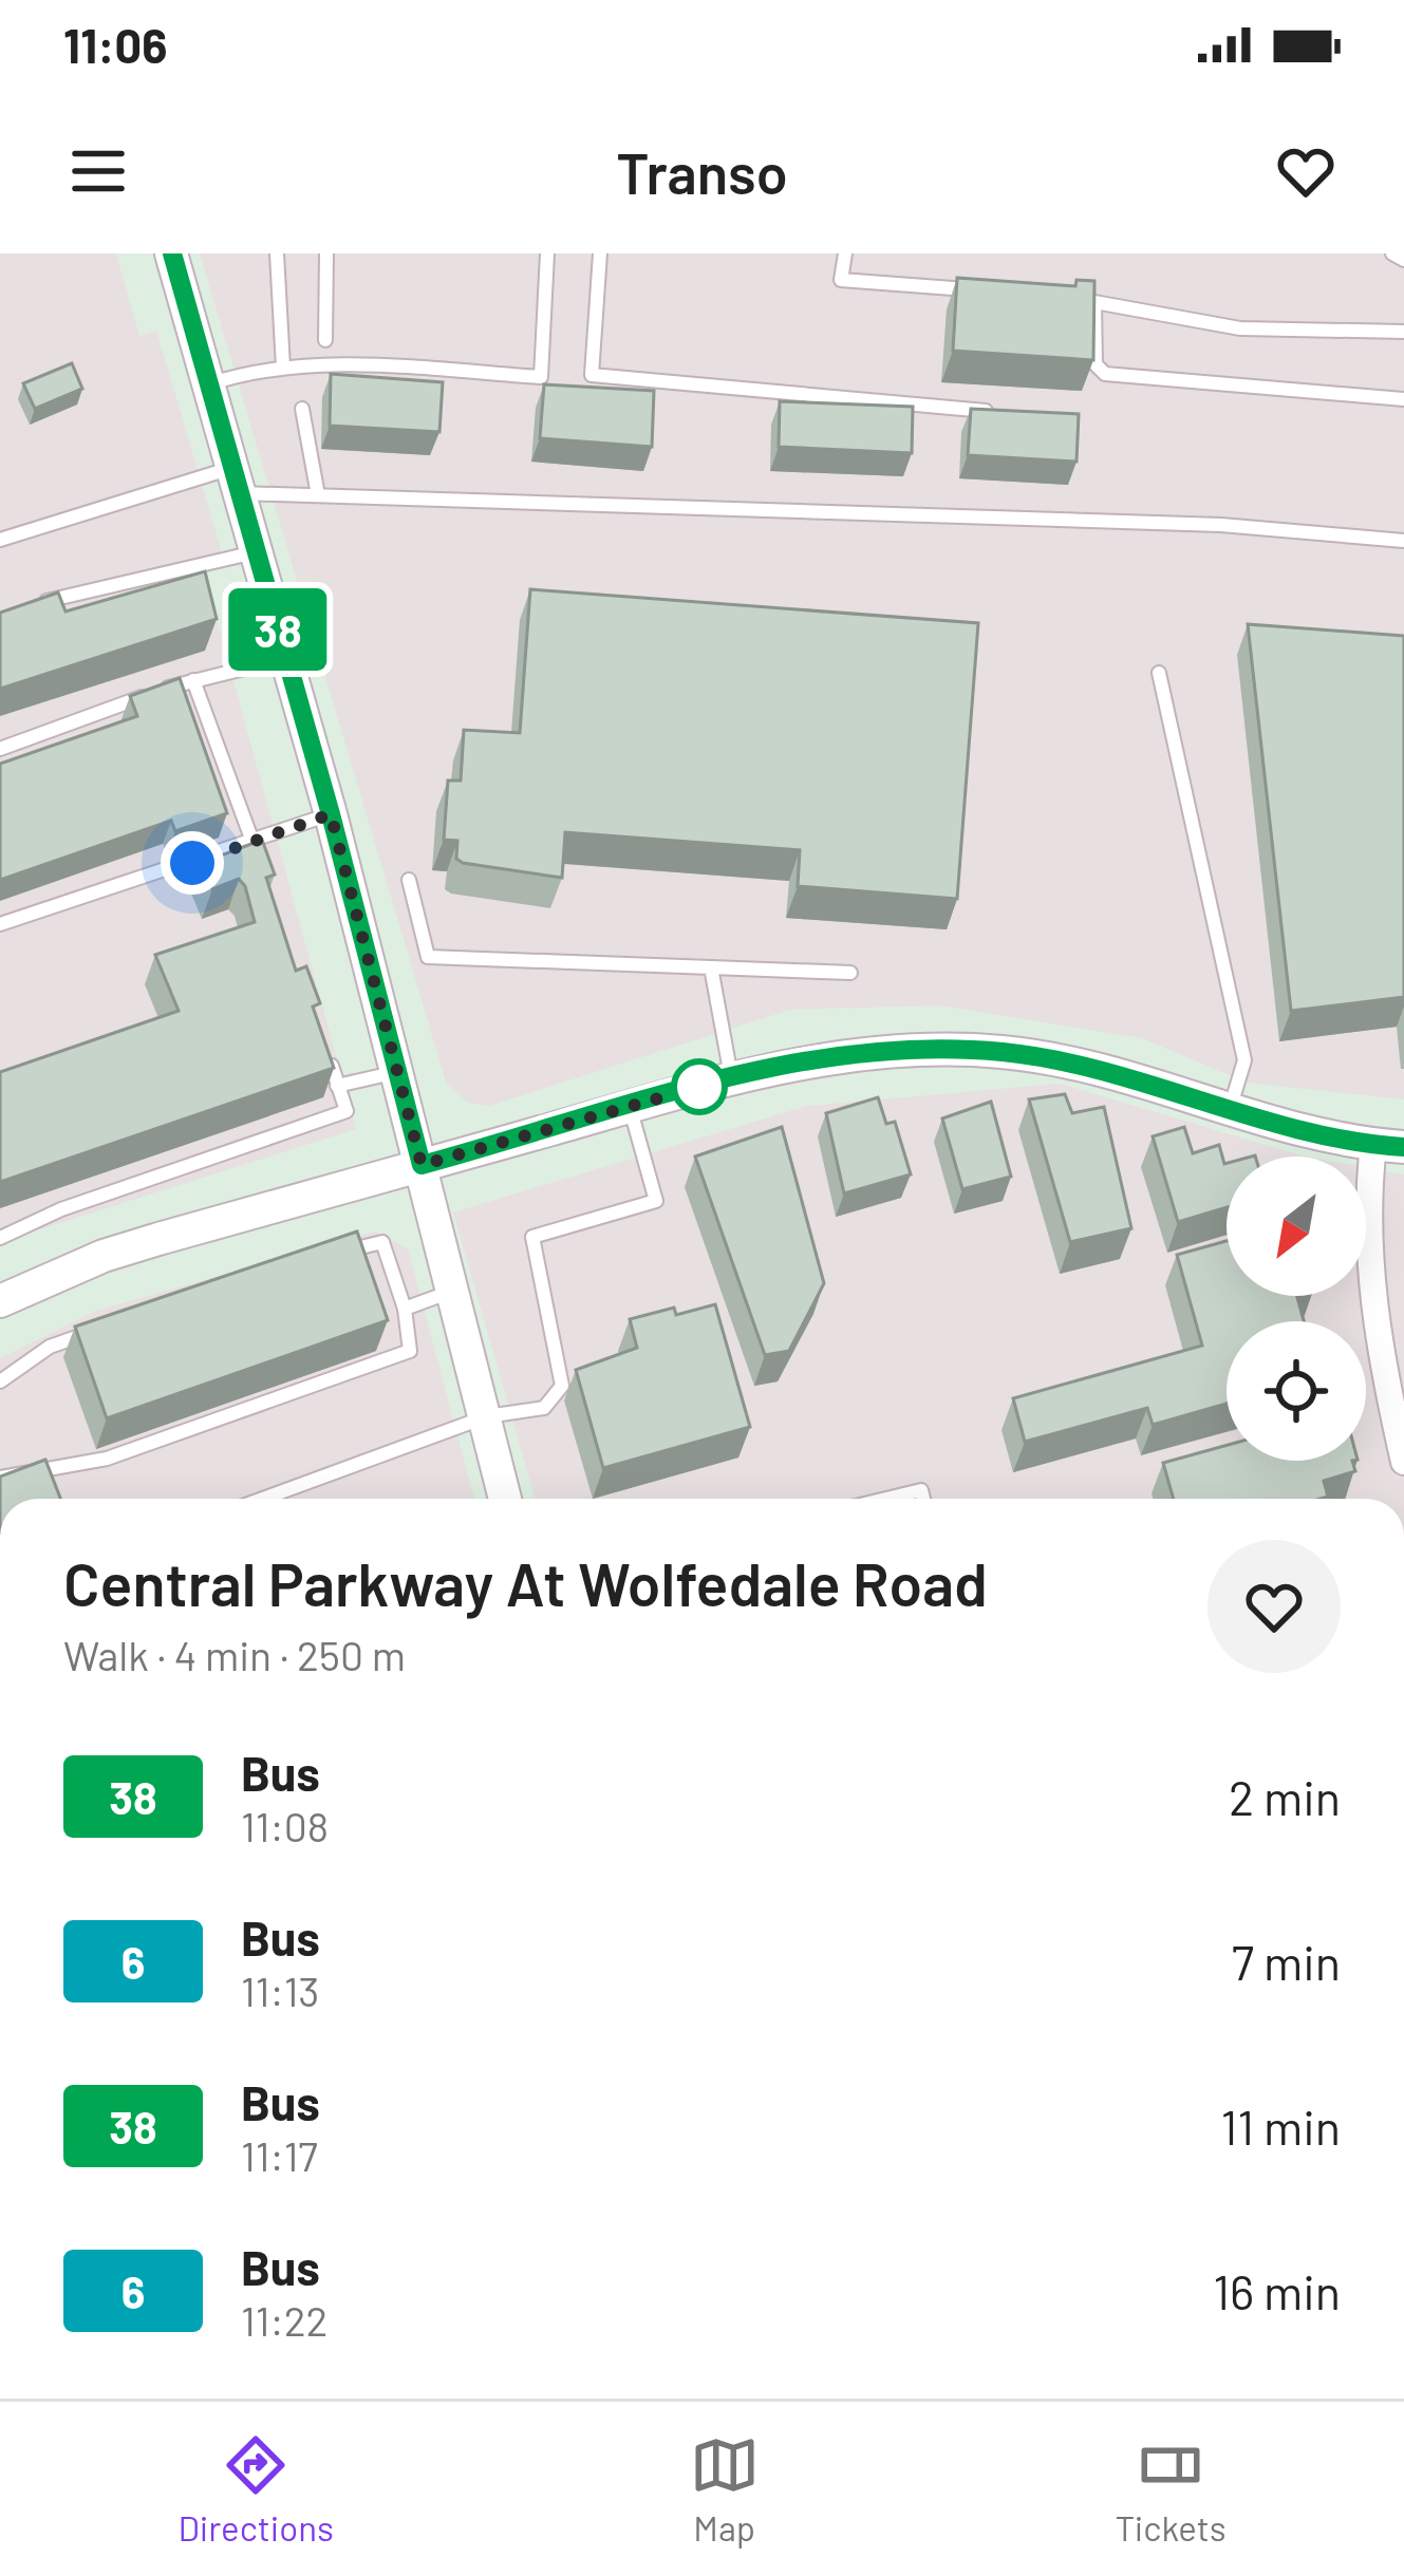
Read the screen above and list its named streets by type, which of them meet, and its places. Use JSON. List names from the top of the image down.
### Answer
{
  "lines": ["bus line 38"],
  "north": "bottom left",
  "page": {
    "status": "11:06",
    "header": "Transo",
    "on_map": "38",
    "heading": ["Central Parkway At Wolfedale Road", "Walk · 4 min · 250 m"],
    "list": [
      {
        "mark": "38",
        "name": "Bus",
        "note": "11:08",
        "value": "2 min"
      },
      {
        "mark": "6",
        "name": "Bus",
        "note": "11:13",
        "value": "7 min"
      },
      {
        "mark": "38",
        "name": "Bus",
        "note": "11:17",
        "value": "11 min"
      },
      {
        "mark": "6",
        "name": "Bus",
        "note": "11:22",
        "value": "16 min"
      }
    ],
    "tabs": ["Directions", "Map", "Tickets"]
  }
}
